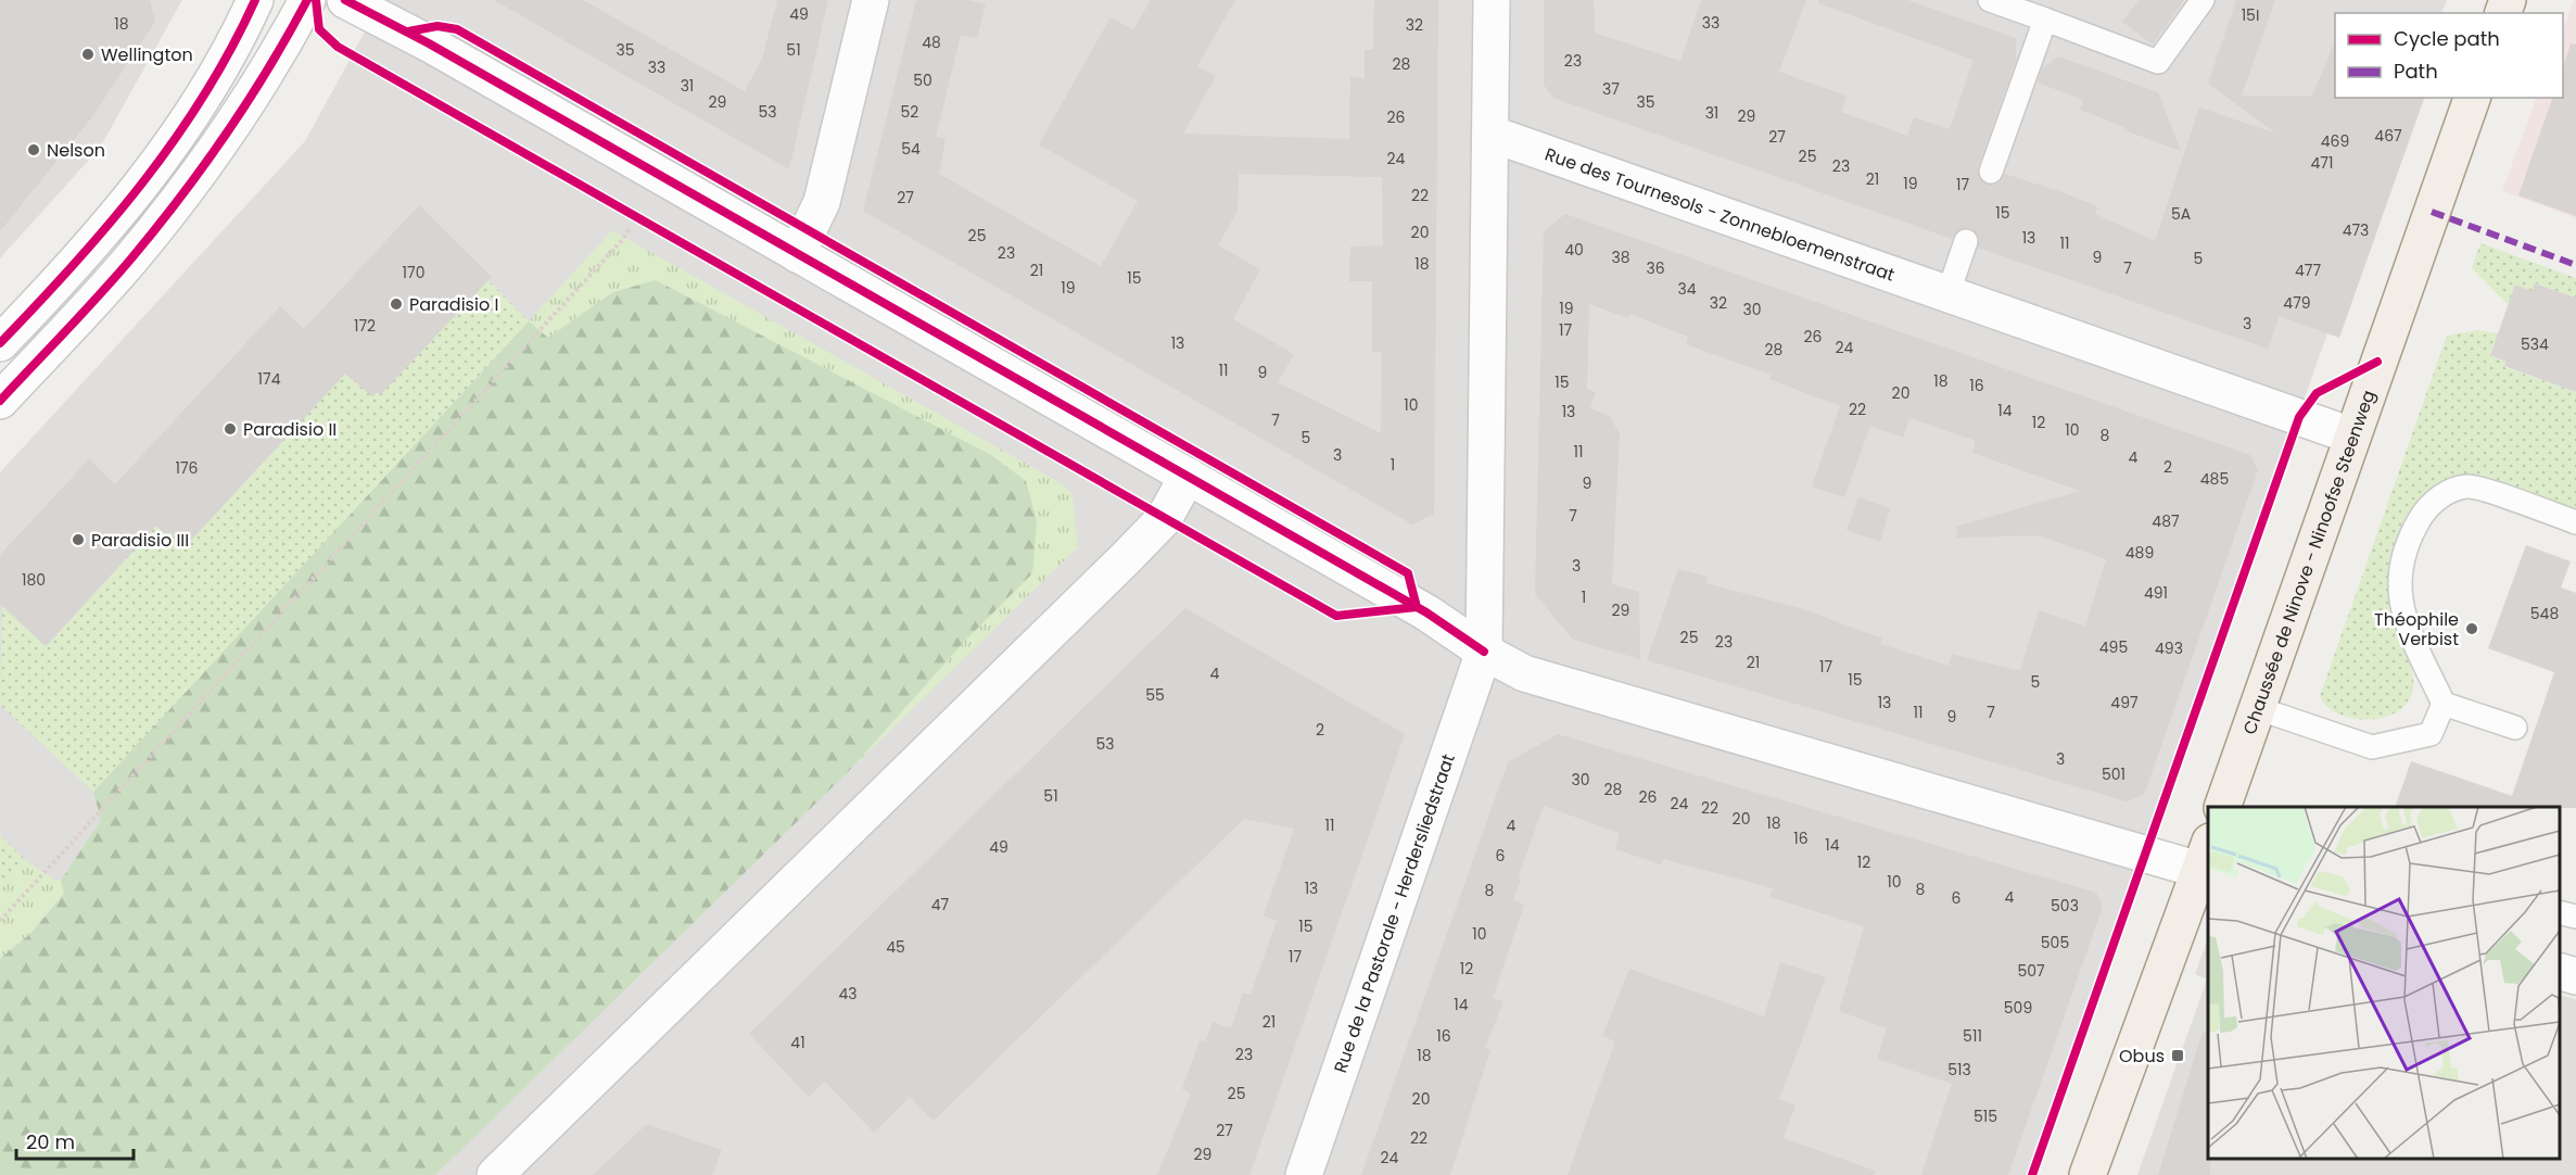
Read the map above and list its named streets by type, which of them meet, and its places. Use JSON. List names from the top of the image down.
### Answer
{
  "streets": {
    "main road": ["Chaussée de Ninove - Ninoofse Steenweg"],
    "street": ["Rue des Tournesols - Zonnebloemenstraat", "Rue de la Pastorale - Herdersliedstraat"]
  },
  "crossings": [
    ["Rue des Tournesols - Zonnebloemenstraat", "Chaussée de Ninove - Ninoofse Steenweg"],
    ["Rue des Tournesols - Zonnebloemenstraat", "Rue de la Pastorale - Herdersliedstraat"]
  ],
  "places": {
    "other": [
      "Wellington",
      "Nelson",
      "Paradisio I",
      "Paradisio II",
      "Paradisio III",
      "Théophile Verbist"
    ],
    "transit": ["Obus"]
  },
  "house_numbers": [
    "49",
    "15I",
    "33",
    "18",
    "32",
    "48",
    "35",
    "51",
    "23",
    "28",
    "33",
    "50",
    "31",
    "37",
    "29",
    "35",
    "53",
    "52",
    "31",
    "29",
    "26",
    "467",
    "27",
    "469",
    "54",
    "25",
    "24",
    "471",
    "23",
    "21",
    "19",
    "17",
    "22",
    "27",
    "15",
    "5A",
    "473",
    "20",
    "25",
    "13",
    "11",
    "40",
    "23",
    "38",
    "9",
    "5",
    "18",
    "36",
    "7",
    "21",
    "477",
    "170",
    "15",
    "19",
    "34",
    "32",
    "479",
    "19",
    "30",
    "3",
    "172",
    "17",
    "26",
    "13",
    "534",
    "24",
    "28",
    "11",
    "9",
    "174",
    "18",
    "15",
    "16",
    "20",
    "10",
    "22",
    "14",
    "13",
    "7",
    "12",
    "10",
    "8",
    "5",
    "11",
    "3",
    "4",
    "1",
    "2",
    "176",
    "485",
    "9",
    "7",
    "487",
    "489",
    "3",
    "180",
    "491",
    "1",
    "29",
    "548",
    "25",
    "23",
    "495",
    "493",
    "21",
    "17",
    "4",
    "15",
    "5",
    "55",
    "13",
    "497",
    "11",
    "7",
    "9",
    "2",
    "53",
    "3",
    "501",
    "30",
    "28",
    "51",
    "26",
    "24",
    "22",
    "20",
    "18",
    "11",
    "4",
    "16",
    "14",
    "49",
    "6",
    "12",
    "10",
    "13",
    "8",
    "8",
    "4",
    "6",
    "47",
    "503",
    "15",
    "10",
    "505",
    "45",
    "17",
    "12",
    "507",
    "43",
    "14",
    "509",
    "21",
    "16",
    "511",
    "41",
    "23",
    "18",
    "513",
    "25",
    "20",
    "515",
    "27",
    "22",
    "29",
    "24"
  ],
  "legend": ["Cycle path", "Path"],
  "scale_bar": "20 m"
}
